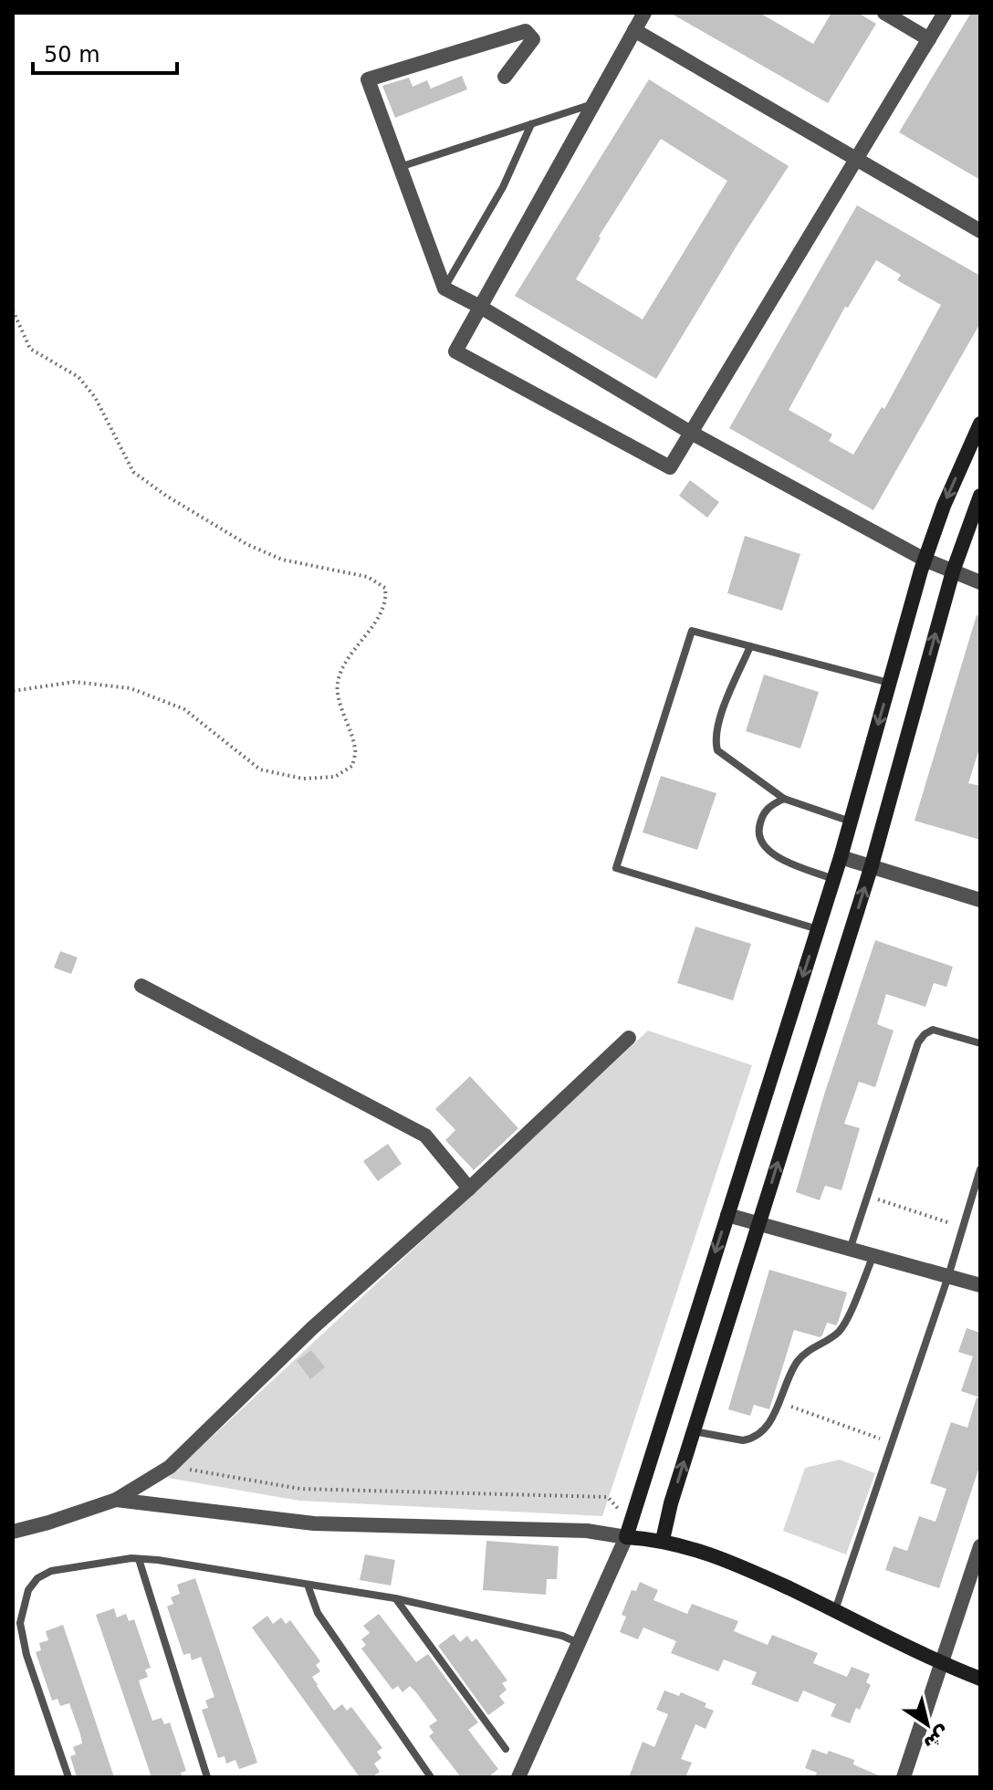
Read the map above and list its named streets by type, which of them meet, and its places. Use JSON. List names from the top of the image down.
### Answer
{
  "scale_bar": "50 m",
  "north": "bottom right"
}
